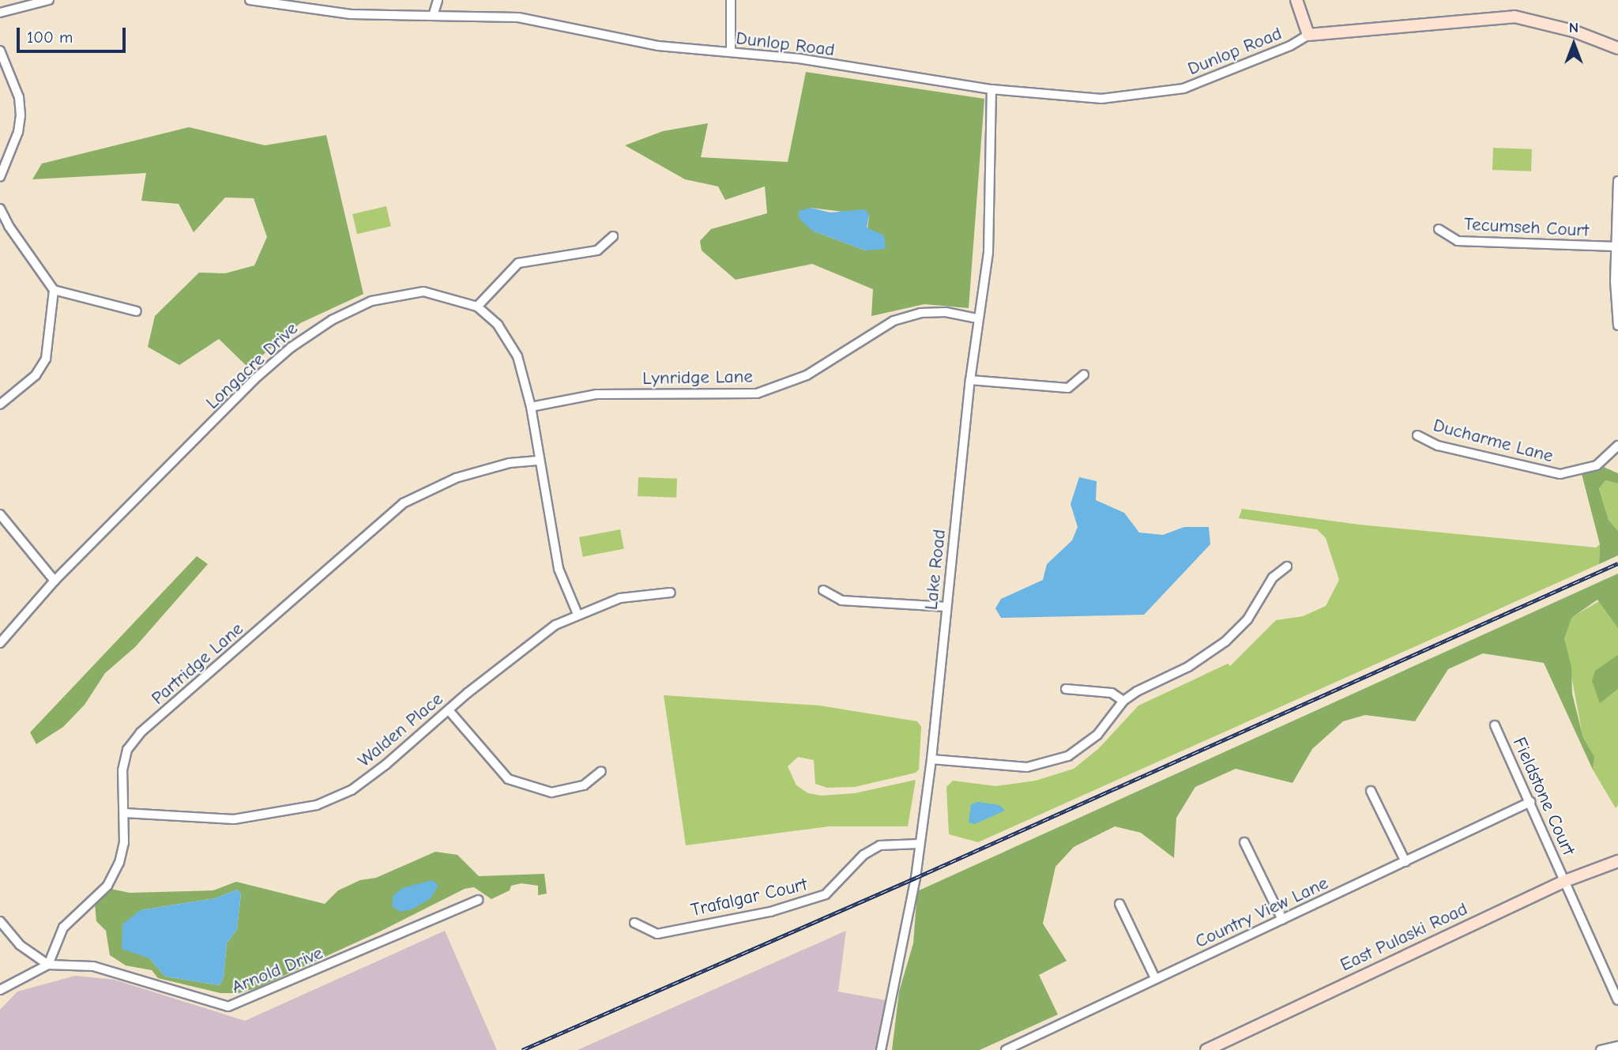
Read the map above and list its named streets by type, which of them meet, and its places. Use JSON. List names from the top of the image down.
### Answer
{
  "streets": {
    "main road": ["East Pulaski Road"],
    "street": [
      "Dunlop Road",
      "Tecumseh Court",
      "Longacre Drive",
      "Lynridge Lane",
      "Ducharme Lane",
      "Lake Road",
      "Partridge Lane",
      "Walden Place",
      "Fieldstone Court",
      "Trafalgar Court",
      "Country View Lane",
      "Arnold Drive"
    ]
  },
  "crossings": [
    ["Dunlop Road", "Lake Road"],
    ["Longacre Drive", "Lynridge Lane"],
    ["Longacre Drive", "Partridge Lane"],
    ["Longacre Drive", "Walden Place"],
    ["Lynridge Lane", "Lake Road"],
    ["Lake Road", "Trafalgar Court"],
    ["Partridge Lane", "Walden Place"],
    ["Partridge Lane", "Arnold Drive"],
    ["Fieldstone Court", "Country View Lane"],
    ["Fieldstone Court", "East Pulaski Road"]
  ],
  "scale_bar": "100 m",
  "north": "top"
}
